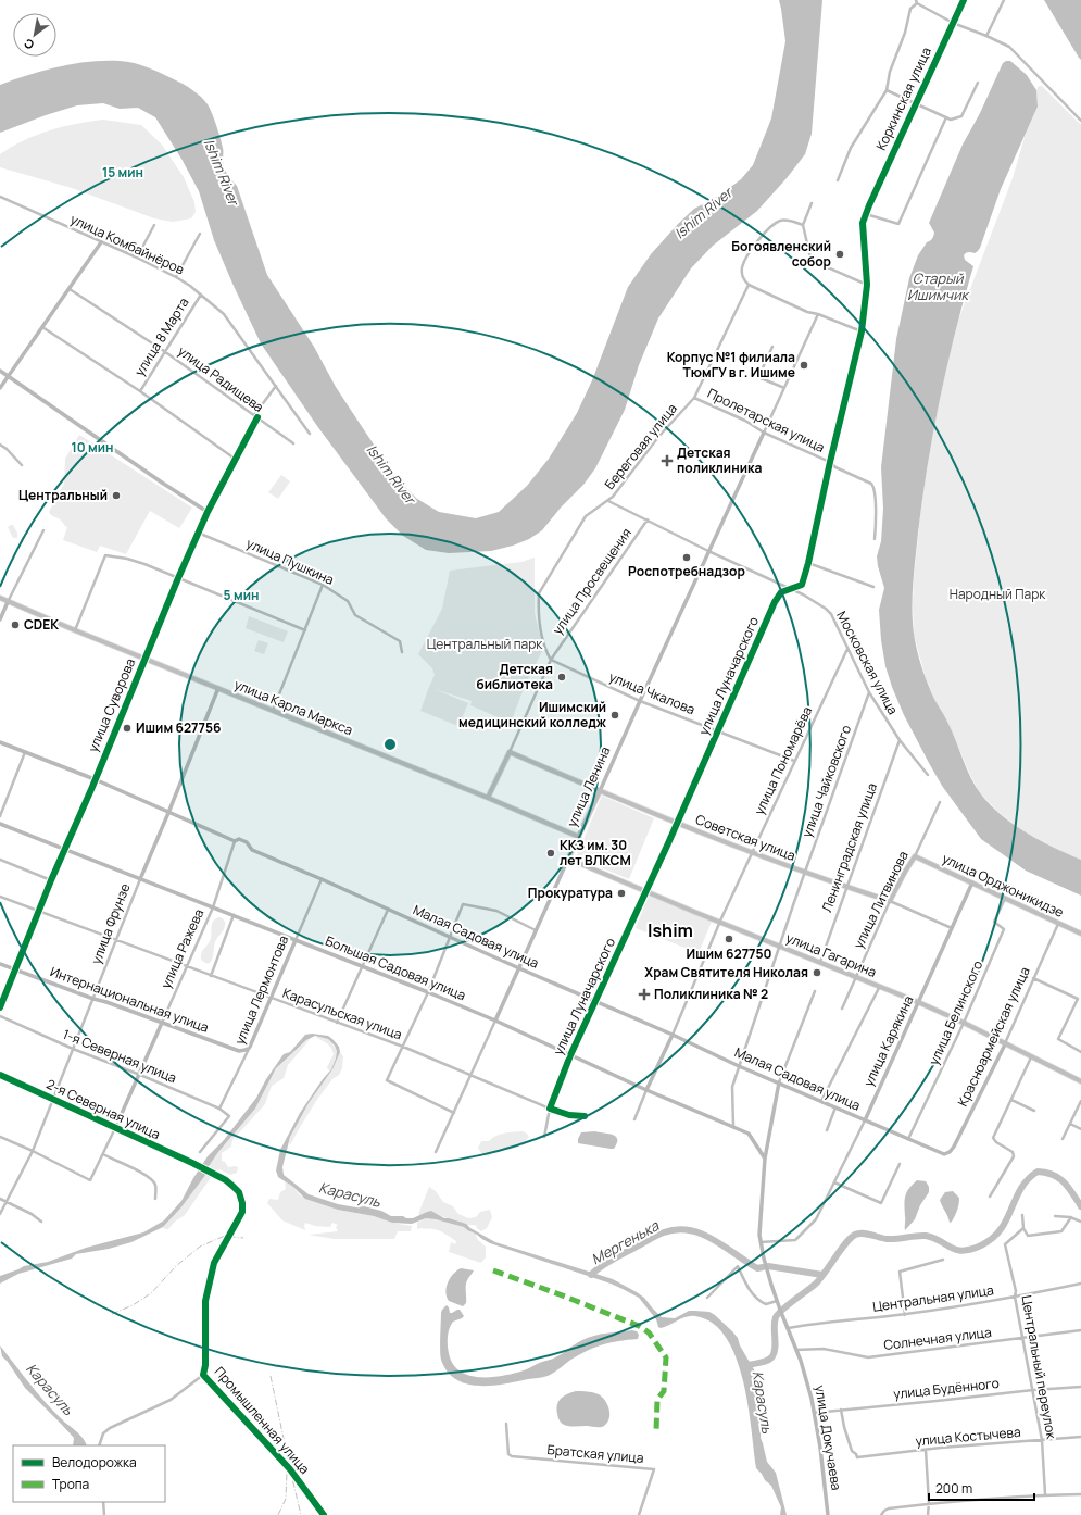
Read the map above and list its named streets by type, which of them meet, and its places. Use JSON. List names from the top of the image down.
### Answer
{
  "streets": {
    "main road": [
      "улица Просвещения",
      "улица Карла Маркса",
      "улица Ленина",
      "Советская улица",
      "улица Орджоникидзе",
      "улица Литвинова",
      "улица Гагарина"
    ],
    "street": [
      "Коркинская улица",
      "улица Комбайнёров",
      "улица 8 Марта",
      "улица Радищева",
      "Пролетарская улица",
      "Береговая улица",
      "улица Пушкина",
      "Московская улица",
      "улица Луначарского",
      "улица Чкалова",
      "улица Суворова",
      "улица Пономарёва",
      "улица Чайковского",
      "Ленинградская улица",
      "улица Фрунзе",
      "Малая Садовая улица",
      "улица Ражева",
      "Большая Садовая улица",
      "улица Лермонтова",
      "Интернациональная улица",
      "улица Белинского",
      "Карасульская улица",
      "Красноармейская улица",
      "улица Карякина",
      "1-я Северная улица",
      "2-я Северная улица",
      "Центральная улица",
      "Солнечная улица",
      "Центральный переулок",
      "улица Будённого",
      "Промышленная улица",
      "улица Костычева",
      "улица Докучаева",
      "Братская улица"
    ]
  },
  "crossings": [
    ["Коркинская улица", "улица Луначарского"],
    ["улица Комбайнёров", "улица 8 Марта"],
    ["улица Комбайнёров", "улица Суворова"],
    ["улица 8 Марта", "улица Радищева"],
    ["улица Радищева", "улица Суворова"],
    ["Пролетарская улица", "Береговая улица"],
    ["Пролетарская улица", "улица Луначарского"],
    ["Пролетарская улица", "улица Ленина"],
    ["Береговая улица", "улица Просвещения"],
    ["Береговая улица", "Московская улица"],
    ["Береговая улица", "улица Чкалова"],
    ["улица Пушкина", "улица Суворова"],
    ["улица Просвещения", "Московская улица"],
    ["улица Просвещения", "улица Чкалова"],
    ["улица Просвещения", "улица Карла Маркса"],
    ["улица Просвещения", "Советская улица"],
    ["Московская улица", "улица Луначарского"],
    ["Московская улица", "улица Пономарёва"],
    ["Московская улица", "улица Чайковского"],
    ["Московская улица", "улица Ленина"],
    ["Московская улица", "Ленинградская улица"],
    ["улица Луначарского", "улица Чкалова"],
    ["улица Луначарского", "Советская улица"],
    ["улица Луначарского", "Малая Садовая улица"],
    ["улица Луначарского", "улица Гагарина"],
    ["улица Луначарского", "Большая Садовая улица"],
    ["улица Луначарского", "Карасульская улица"],
    ["улица Чкалова", "улица Пономарёва"],
    ["улица Чкалова", "улица Ленина"],
    ["улица Суворова", "улица Карла Маркса"],
    ["улица Суворова", "Малая Садовая улица"],
    ["улица Суворова", "Большая Садовая улица"],
    ["улица Суворова", "Интернациональная улица"],
    ["улица Суворова", "Карасульская улица"],
    ["улица Карла Маркса", "улица Ленина"],
    ["улица Карла Маркса", "улица Фрунзе"],
    ["улица Пономарёва", "Советская улица"],
    ["улица Пономарёва", "Малая Садовая улица"],
    ["улица Пономарёва", "улица Гагарина"],
    ["улица Пономарёва", "Большая Садовая улица"],
    ["улица Чайковского", "Советская улица"],
    ["улица Чайковского", "Малая Садовая улица"],
    ["улица Чайковского", "улица Гагарина"],
    ["улица Чайковского", "Большая Садовая улица"],
    ["улица Ленина", "Советская улица"],
    ["улица Ленина", "Малая Садовая улица"],
    ["улица Ленина", "улица Гагарина"],
    ["улица Ленина", "Большая Садовая улица"],
    ["улица Ленина", "Карасульская улица"],
    ["Советская улица", "Ленинградская улица"],
    ["Советская улица", "улица Литвинова"],
    ["Советская улица", "улица Карякина"],
    ["Ленинградская улица", "улица Гагарина"],
    ["улица Орджоникидзе", "улица Литвинова"],
    ["улица Орджоникидзе", "улица Белинского"],
    ["улица Орджоникидзе", "Красноармейская улица"],
    ["улица Орджоникидзе", "улица Карякина"],
    ["улица Литвинова", "улица Гагарина"],
    ["улица Фрунзе", "Малая Садовая улица"],
    ["улица Фрунзе", "улица Ражева"],
    ["улица Фрунзе", "Большая Садовая улица"],
    ["улица Фрунзе", "Интернациональная улица"],
    ["улица Фрунзе", "Карасульская улица"],
    ["улица Фрунзе", "1-я Северная улица"],
    ["улица Фрунзе", "2-я Северная улица"],
    ["Малая Садовая улица", "улица Ражева"],
    ["Малая Садовая улица", "улица Лермонтова"],
    ["Малая Садовая улица", "улица Белинского"],
    ["Малая Садовая улица", "Красноармейская улица"],
    ["Малая Садовая улица", "улица Карякина"],
    ["улица Ражева", "Большая Садовая улица"],
    ["улица Ражева", "Интернациональная улица"],
    ["улица Ражева", "Карасульская улица"],
    ["улица Ражева", "1-я Северная улица"],
    ["улица Ражева", "2-я Северная улица"],
    ["улица Гагарина", "улица Белинского"],
    ["улица Гагарина", "Красноармейская улица"],
    ["улица Гагарина", "улица Карякина"],
    ["Большая Садовая улица", "улица Лермонтова"],
    ["улица Лермонтова", "Интернациональная улица"],
    ["улица Лермонтова", "Карасульская улица"],
    ["улица Лермонтова", "1-я Северная улица"],
    ["2-я Северная улица", "Промышленная улица"],
    ["Центральная улица", "Центральный переулок"],
    ["Центральная улица", "улица Докучаева"],
    ["Солнечная улица", "Центральный переулок"],
    ["Солнечная улица", "улица Докучаева"],
    ["Центральный переулок", "улица Будённого"],
    ["Центральный переулок", "улица Костычева"],
    ["улица Будённого", "улица Костычева"],
    ["улица Будённого", "улица Докучаева"]
  ],
  "districts": ["Ishim"],
  "water": [
    "Ishim River",
    "Старый Ишимчик",
    "Карасуль",
    "Мергенька"
  ],
  "parks": ["Народный Парк", "Центральный парк"],
  "places": {
    "other": [
      "Богоявленский собор",
      "Корпус №1 филиала ТюмГУ в г. Ишиме",
      "Центральный",
      "Роспотребнадзор",
      "CDEK",
      "Детская библиотека",
      "Ишимский медицинский колледж",
      "Ишим 627756",
      "ККЗ им. 30 лет ВЛКСМ",
      "Прокуратура",
      "Ишим 627750",
      "Храм Святителя Николая"
    ],
    "health": ["Детская поликлиника", "Поликлиника № 2"]
  },
  "legend": ["Велодорожка", "Тропа"],
  "scale_bar": "200 m",
  "north": "bottom left",
  "rings": ["15 мин", "10 мин", "5 мин"]
}
